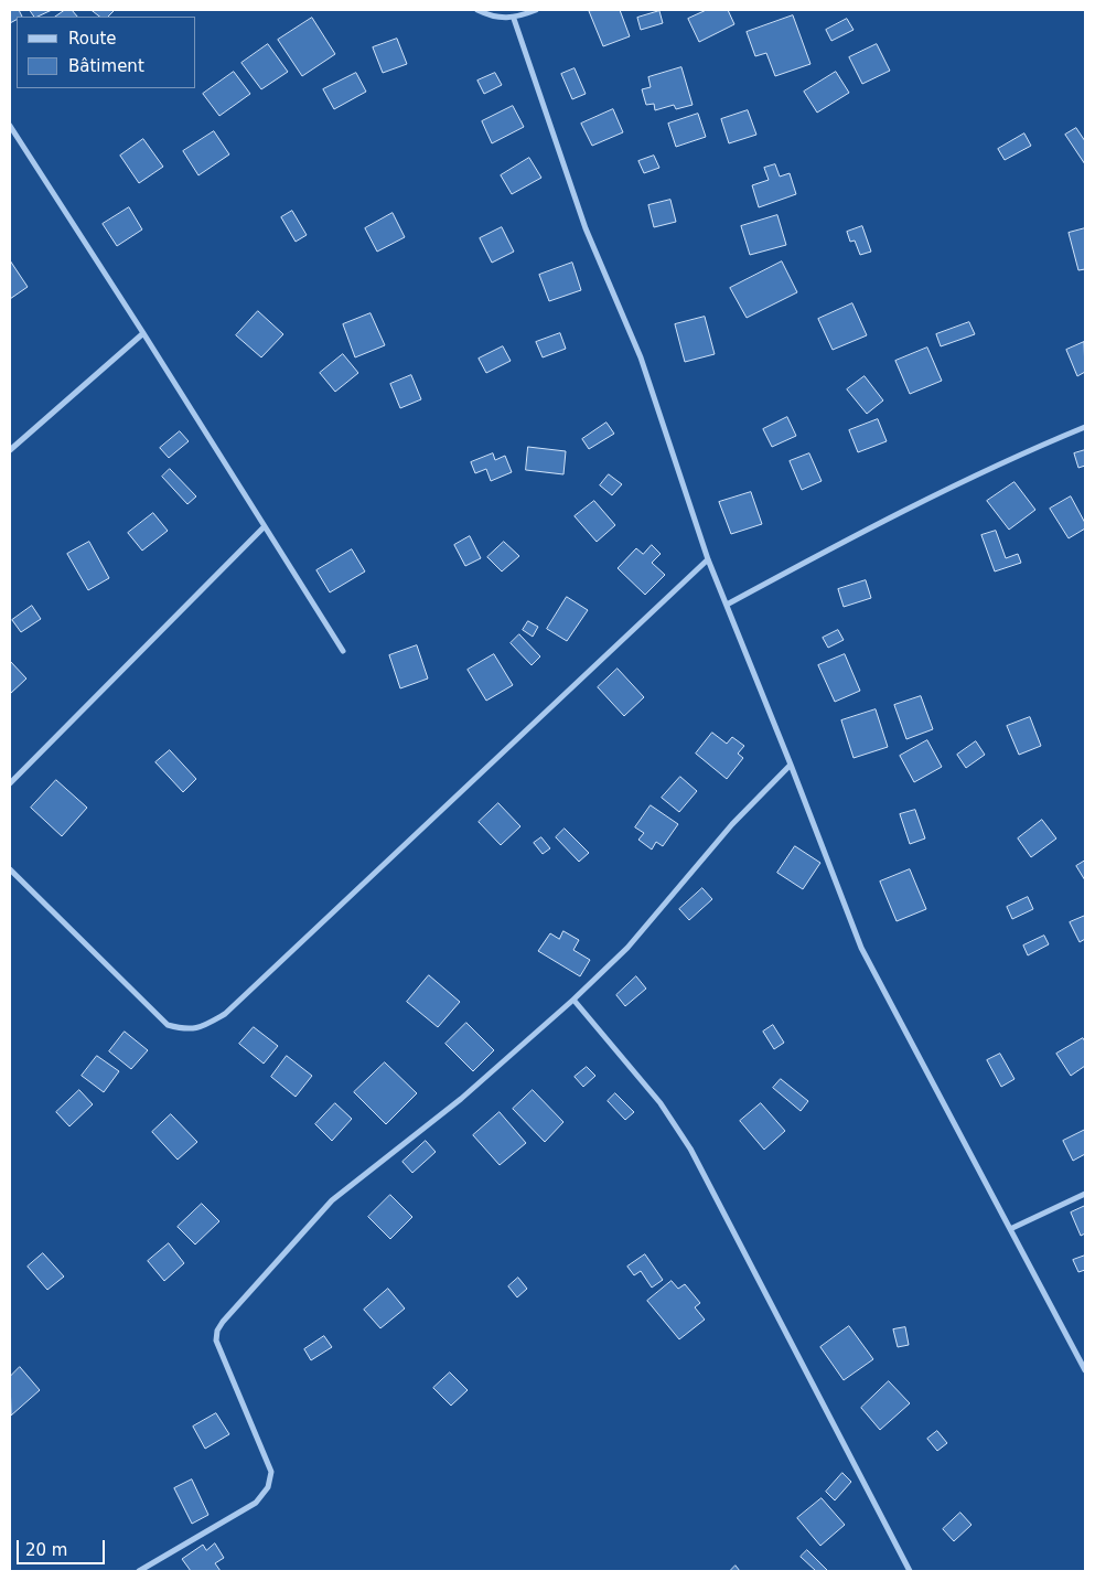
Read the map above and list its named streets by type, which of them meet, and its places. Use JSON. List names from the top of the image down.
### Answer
{
  "legend": ["Route", "Bâtiment"],
  "scale_bar": "20 m"
}
